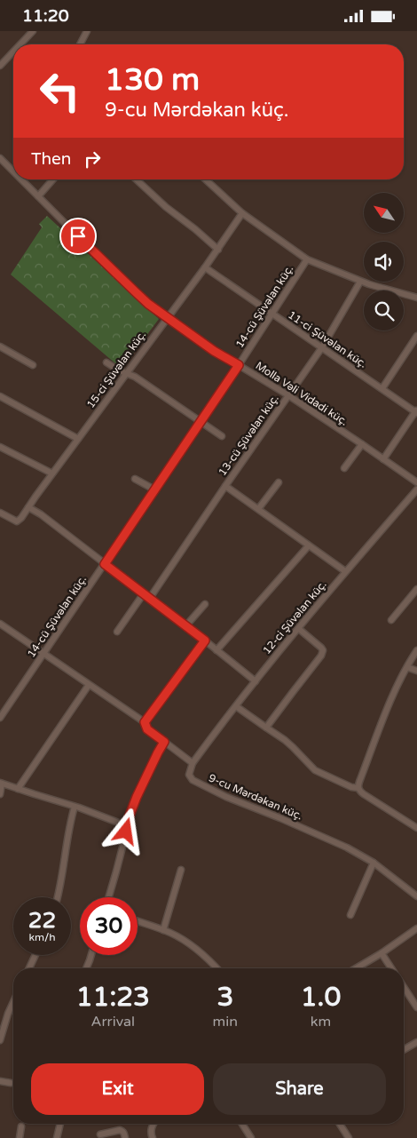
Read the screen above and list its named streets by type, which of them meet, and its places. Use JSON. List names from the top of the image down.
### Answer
{
  "streets": {
    "street": [
      "14-cü Şüvəlan küç.",
      "11-ci Şüvəlan küç.",
      "15-ci Şüvəlan küç.",
      "Molla Vəli Vidadi küç.",
      "13-cü Şüvəlan küç.",
      "12-ci Şüvəlan küç.",
      "9-cu Mərdəkan küç."
    ]
  },
  "crossings": [
    ["14-cü Şüvəlan küç.", "11-ci Şüvəlan küç."],
    ["14-cü Şüvəlan küç.", "Molla Vəli Vidadi küç."],
    ["11-ci Şüvəlan küç.", "15-ci Şüvəlan küç."],
    ["11-ci Şüvəlan küç.", "13-cü Şüvəlan küç."],
    ["15-ci Şüvəlan küç.", "Molla Vəli Vidadi küç."],
    ["Molla Vəli Vidadi küç.", "13-cü Şüvəlan küç."],
    ["12-ci Şüvəlan küç.", "9-cu Mərdəkan küç."]
  ],
  "north": "top left",
  "page": {
    "status": "11:20",
    "turn": ["130 m", "9-cu Mərdəkan küç."],
    "then": "Then",
    "speed": "22 km/h",
    "limit": "30",
    "eta": [
      "11:23",
      "Arrival",
      "3",
      "min",
      "1.0",
      "km"
    ],
    "buttons": ["Exit", "Share"]
  }
}
